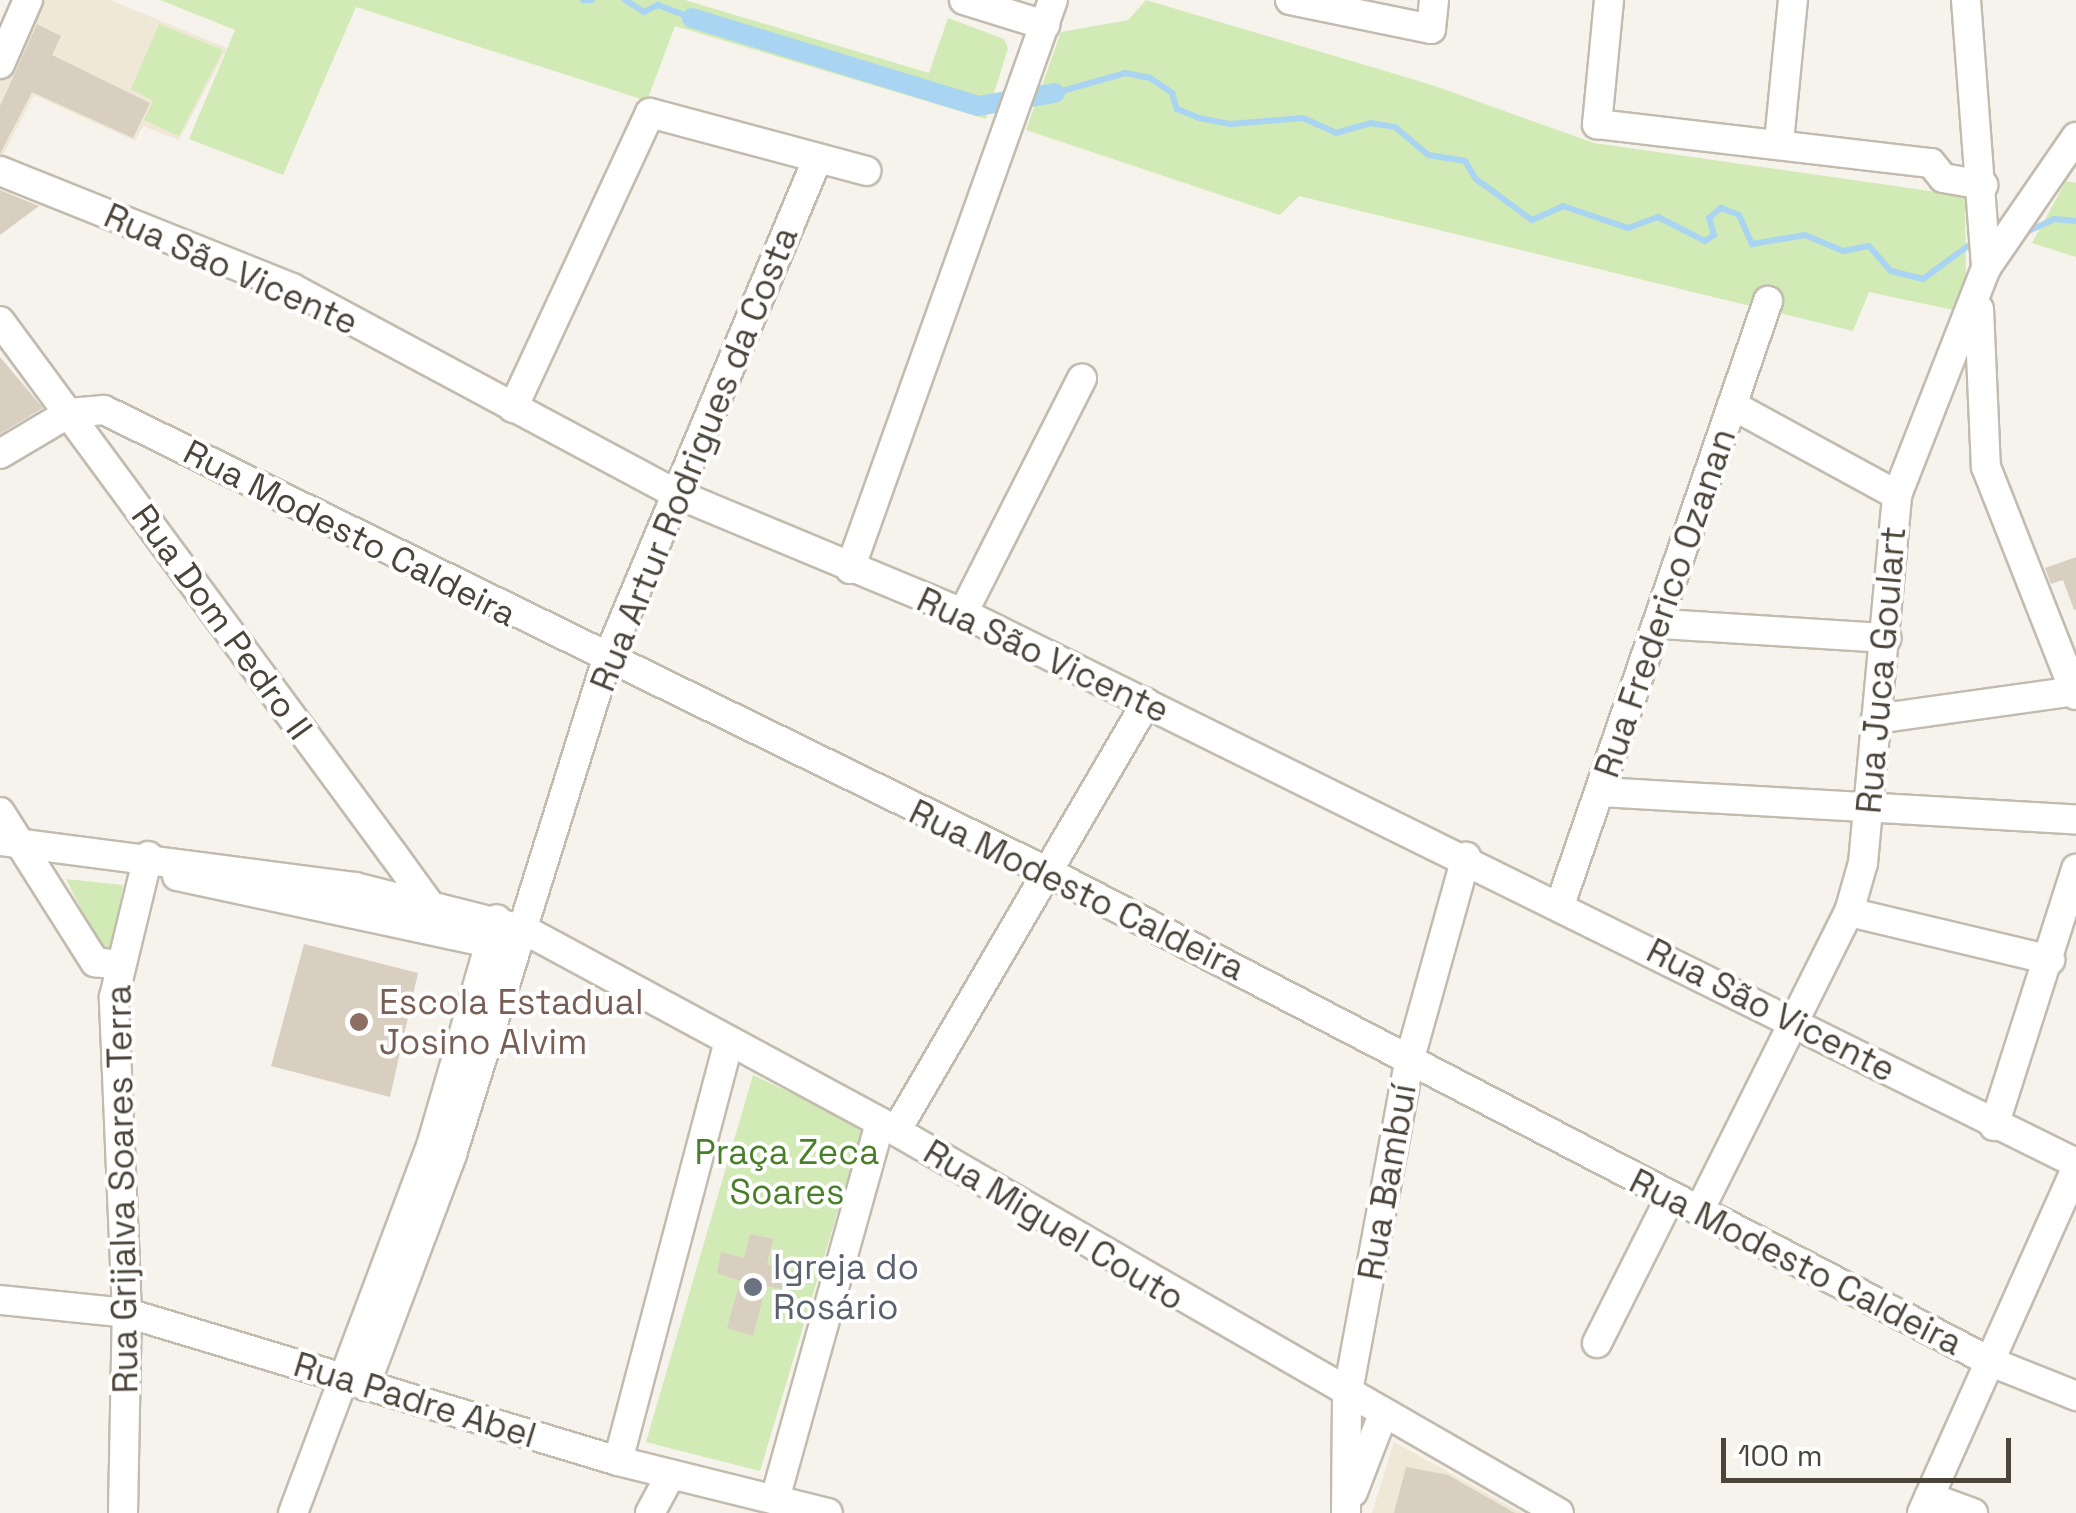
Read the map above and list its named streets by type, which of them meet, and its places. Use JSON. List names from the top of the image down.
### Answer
{
  "streets": {
    "street": [
      "Rua São Vicente",
      "Rua Artur Rodrigues da Costa",
      "Rua Modesto Caldeira",
      "Rua Frederico Ozanan",
      "Rua Dom Pedro II",
      "Rua Juca Goulart",
      "Rua Bambuí",
      "Rua Grijalva Soares Terra",
      "Rua Miguel Couto",
      "Rua Padre Abel"
    ]
  },
  "crossings": [
    ["Rua São Vicente", "Rua Artur Rodrigues da Costa"],
    ["Rua São Vicente", "Rua Frederico Ozanan"],
    ["Rua São Vicente", "Rua Juca Goulart"],
    ["Rua São Vicente", "Rua Bambuí"],
    ["Rua Artur Rodrigues da Costa", "Rua Modesto Caldeira"],
    ["Rua Artur Rodrigues da Costa", "Rua Miguel Couto"],
    ["Rua Artur Rodrigues da Costa", "Rua Padre Abel"],
    ["Rua Modesto Caldeira", "Rua Dom Pedro II"],
    ["Rua Modesto Caldeira", "Rua Juca Goulart"],
    ["Rua Modesto Caldeira", "Rua Bambuí"],
    ["Rua Dom Pedro II", "Rua Miguel Couto"],
    ["Rua Bambuí", "Rua Miguel Couto"],
    ["Rua Grijalva Soares Terra", "Rua Miguel Couto"],
    ["Rua Grijalva Soares Terra", "Rua Padre Abel"]
  ],
  "parks": ["Praça Zeca Soares"],
  "places": ["Escola Estadual Josino Alvim", "Igreja do Rosário"],
  "scale_bar": "100 m"
}
